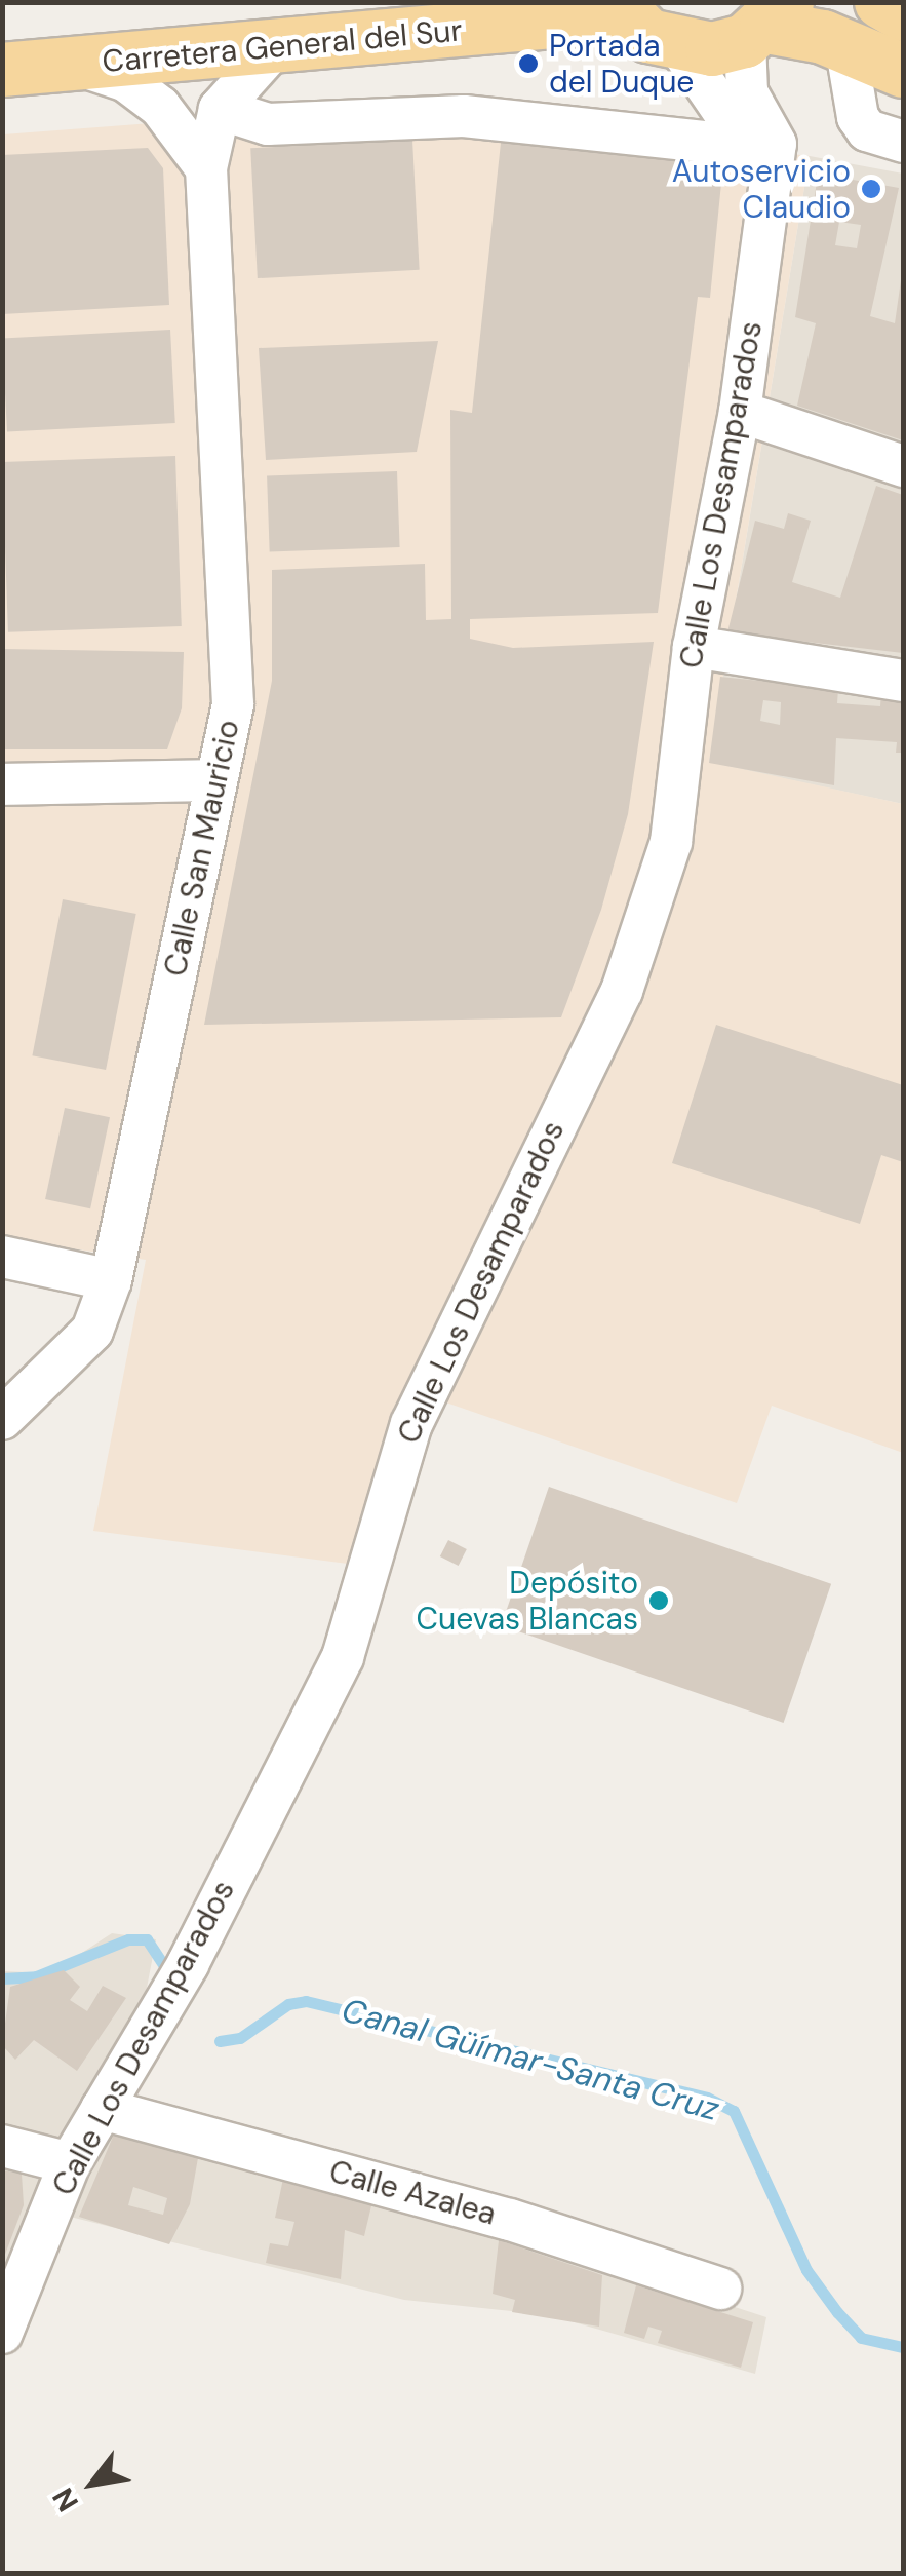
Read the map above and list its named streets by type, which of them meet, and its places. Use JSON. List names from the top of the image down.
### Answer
{
  "streets": {
    "main road": ["Carretera General del Sur"],
    "street": ["Calle Los Desamparados", "Calle San Mauricio", "Calle Azalea"]
  },
  "crossings": [
    ["Carretera General del Sur", "Calle San Mauricio"],
    ["Calle Los Desamparados", "Calle Azalea"]
  ],
  "water": ["Canal Güímar-Santa Cruz"],
  "places": ["Portada del Duque", "Autoservicio Claudio", "Depósito Cuevas Blancas"],
  "north": "bottom left"
}
